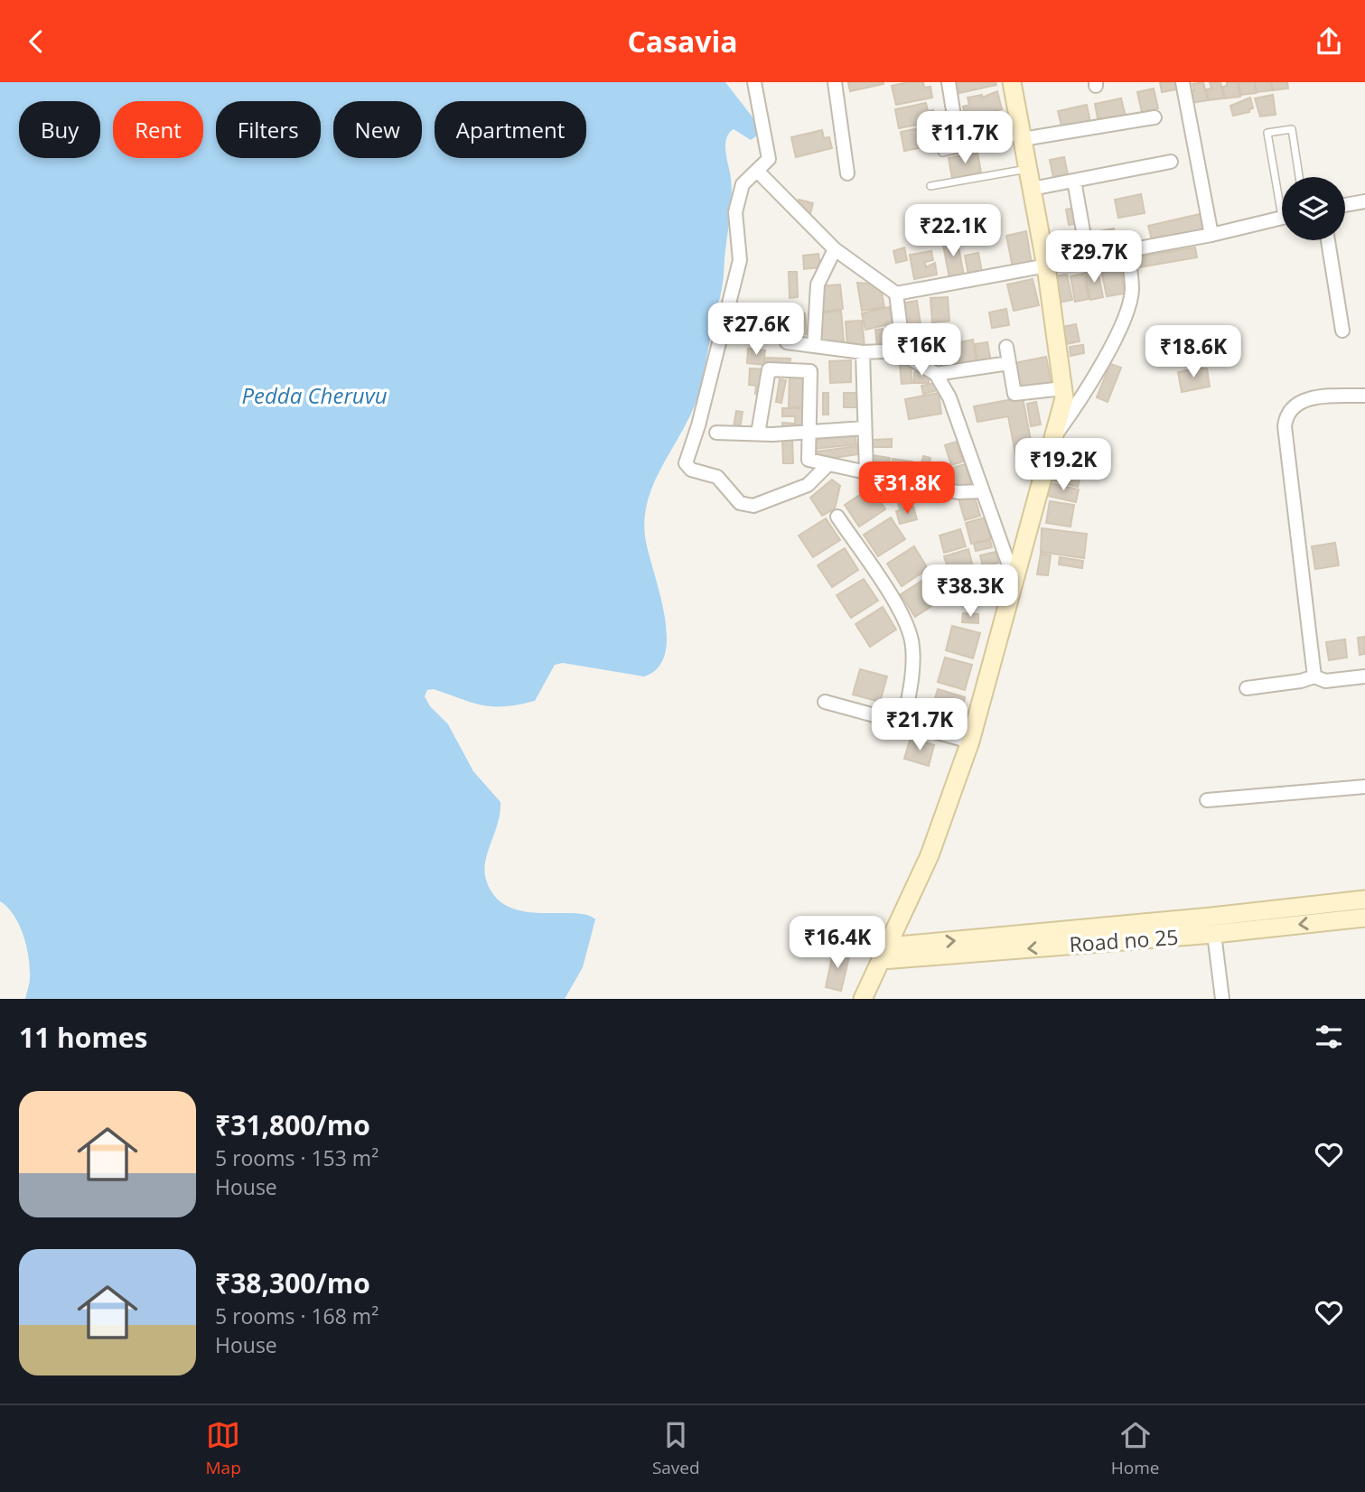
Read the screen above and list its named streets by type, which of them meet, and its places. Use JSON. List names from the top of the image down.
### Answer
{
  "streets": {
    "street": ["Road no 25"]
  },
  "water": ["Pedda Cheruvu"],
  "page": {
    "header": "Casavia",
    "chip": [
      "Buy",
      "Rent",
      "Filters",
      "New",
      "Apartment"
    ],
    "price": [
      "₹11.7K",
      "₹22.1K",
      "₹29.7K",
      "₹27.6K",
      "₹16K",
      "₹18.6K",
      "₹19.2K",
      "₹31.8K",
      "₹38.3K",
      "₹21.7K",
      "₹16.4K"
    ],
    "heading": "11 homes",
    "list": [
      {
        "name": "₹31,800/mo",
        "note": "5 rooms · 153 m² · House"
      },
      {
        "name": "₹38,300/mo",
        "note": "5 rooms · 168 m² · House"
      }
    ],
    "tabs": ["Map", "Saved", "Home"]
  }
}
